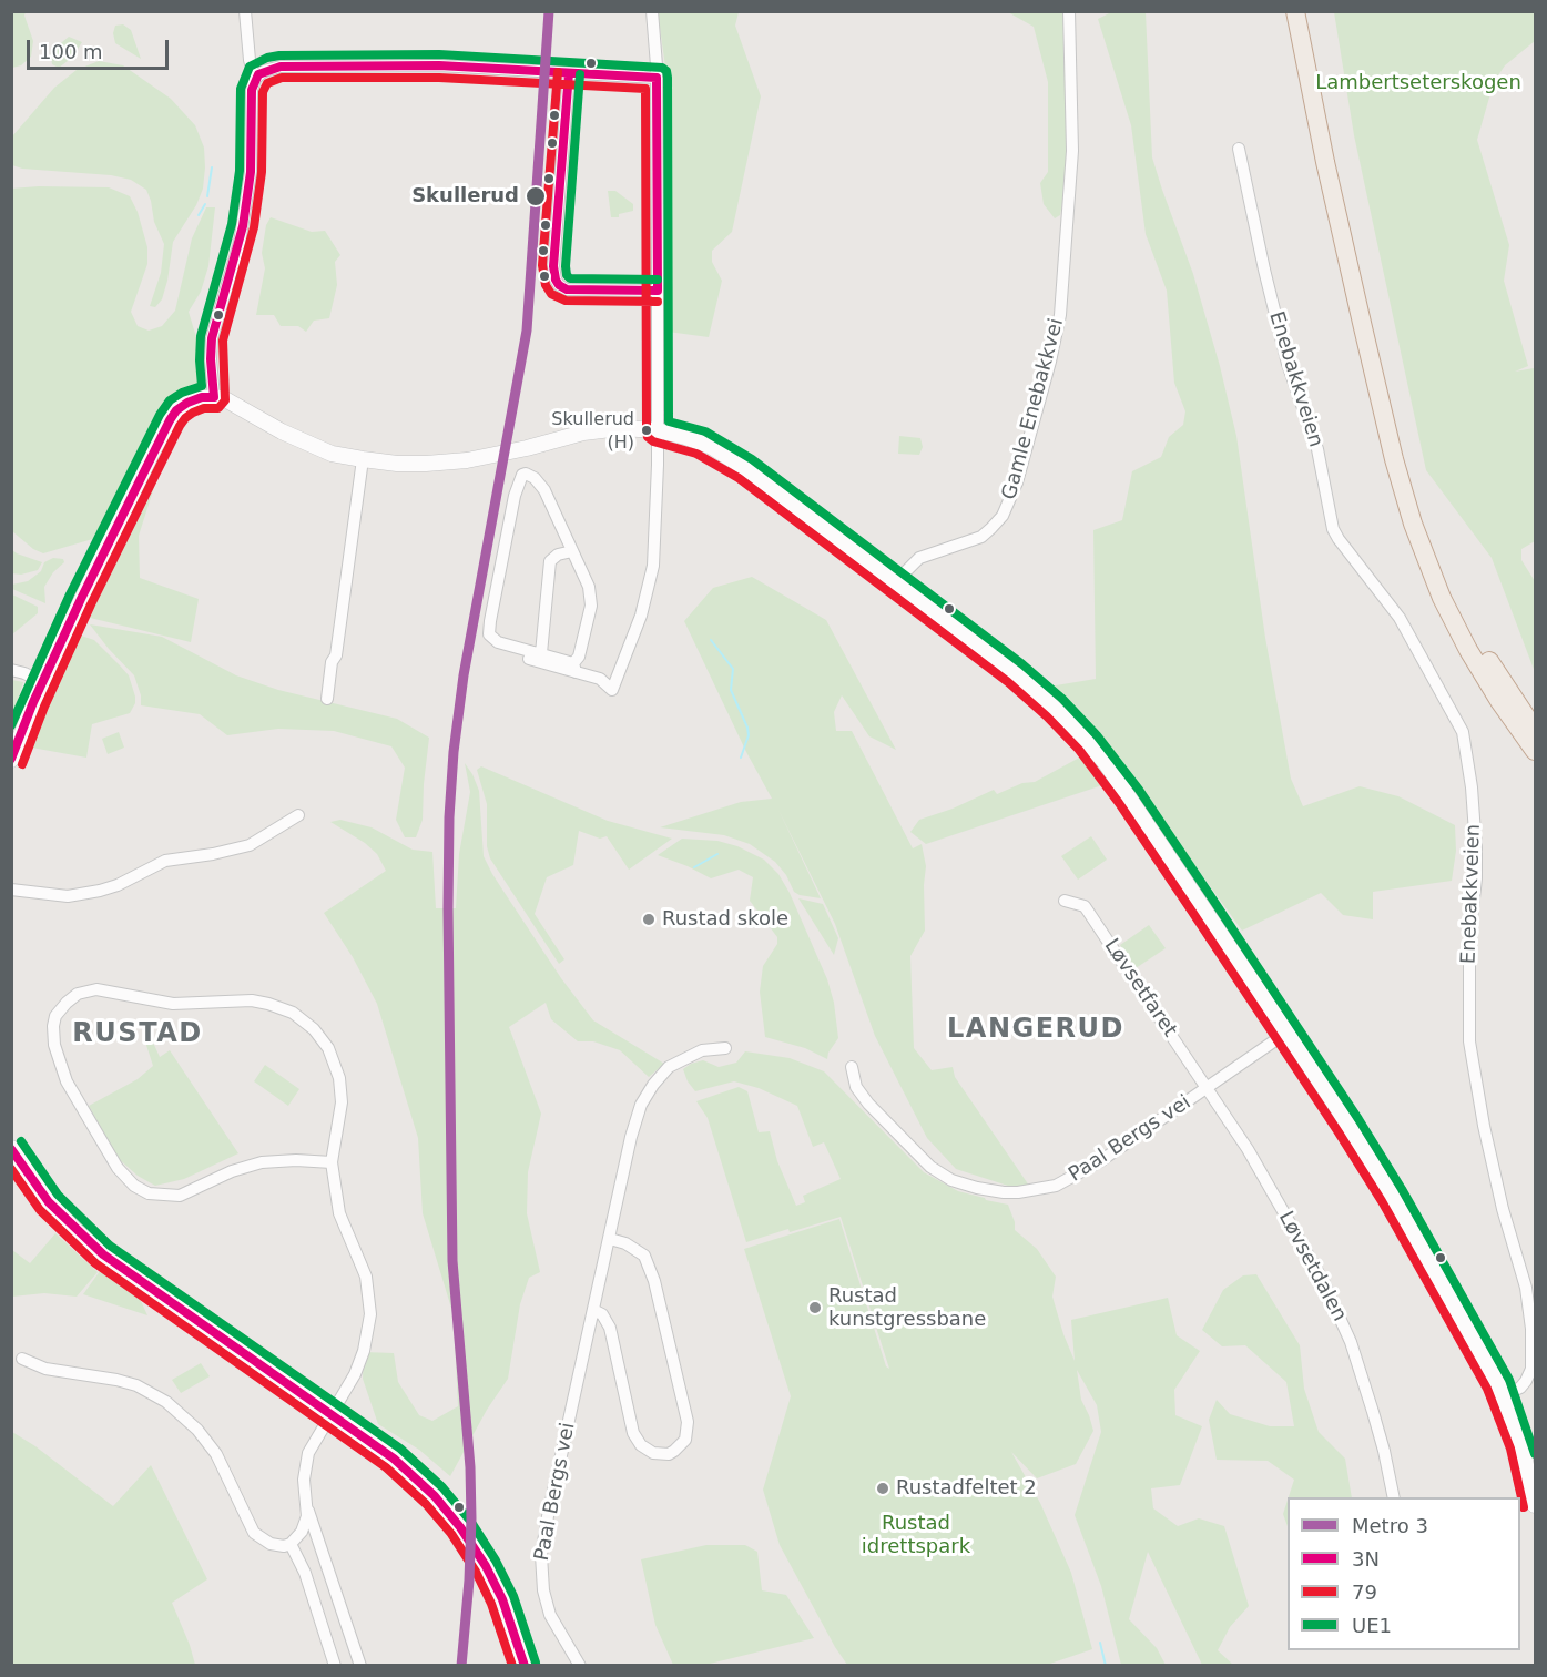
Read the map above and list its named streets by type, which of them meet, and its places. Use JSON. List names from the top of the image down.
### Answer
{
  "streets": {
    "street": [
      "Enebakkveien",
      "Gamle Enebakkvei",
      "Løvsetfaret",
      "Paal Bergs vei",
      "Løvsetdalen"
    ]
  },
  "crossings": [
    ["Løvsetfaret", "Paal Bergs vei"],
    ["Løvsetfaret", "Løvsetdalen"],
    ["Paal Bergs vei", "Løvsetdalen"]
  ],
  "districts": ["LANGERUD", "RUSTAD"],
  "parks": ["Lambertseterskogen", "Rustad idrettspark"],
  "places": [
    "Skullerud",
    "Skullerud (H)",
    "Rustad skole",
    "Rustad kunstgressbane",
    "Rustadfeltet 2"
  ],
  "lines": [
    "metro line 3",
    "transit line UE1",
    "transit line 3N",
    "transit line 79"
  ],
  "legend": [
    "Metro 3",
    "3N",
    "79",
    "UE1"
  ],
  "scale_bar": "100 m"
}
